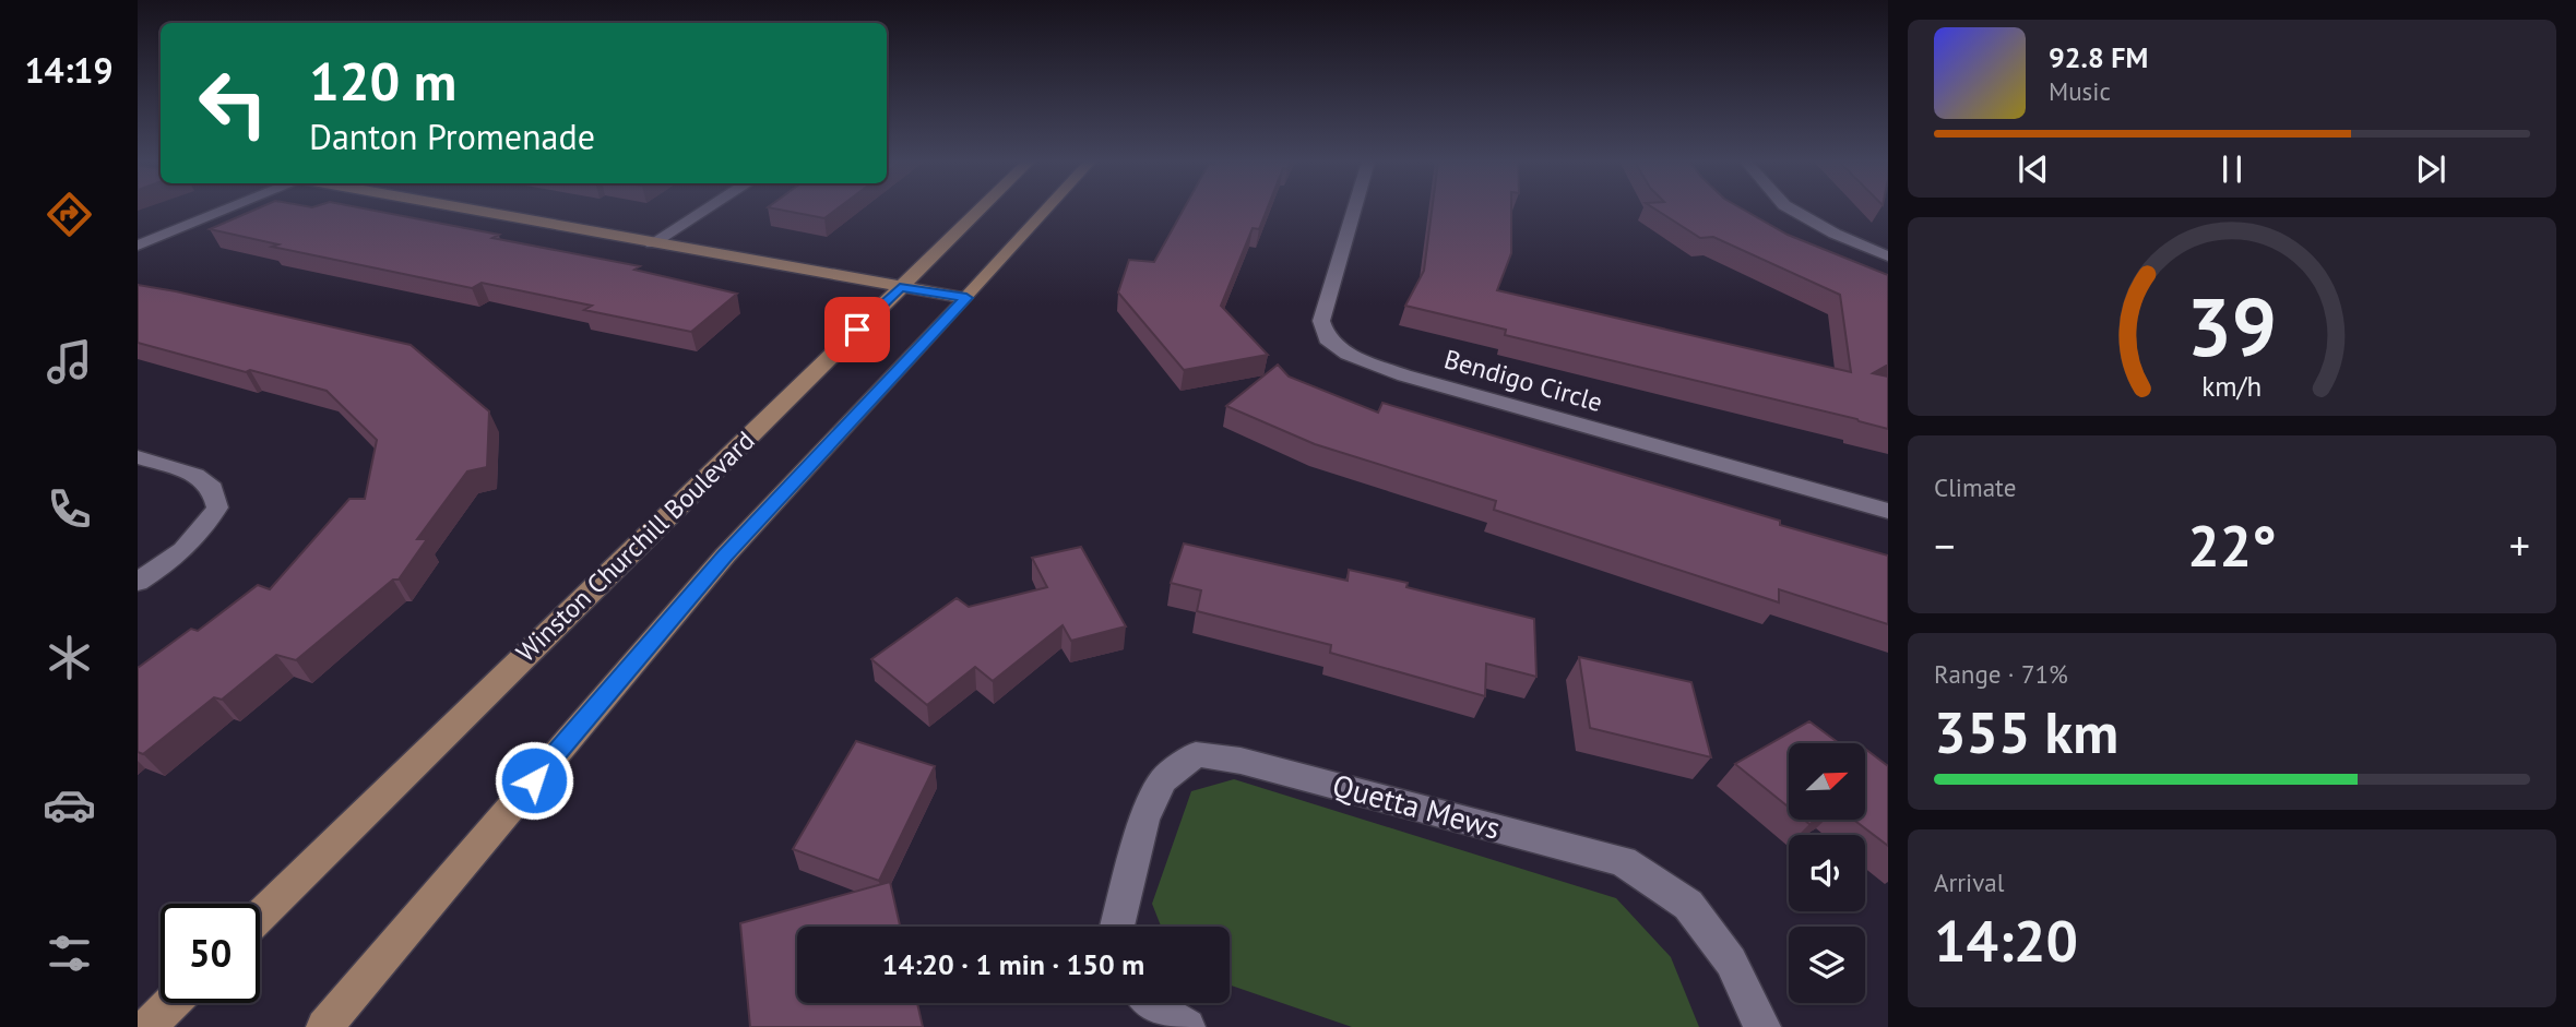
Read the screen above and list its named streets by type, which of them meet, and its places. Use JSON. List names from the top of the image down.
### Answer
{
  "streets": {
    "main road": ["Winston Churchill Boulevard"],
    "street": ["Bendigo Circle", "Quetta Mews"]
  },
  "north": "top right",
  "page": {
    "tabs": "14:19",
    "turn": ["120 m", "Danton Promenade"],
    "song": ["92.8 FM", "Music"],
    "tile": [
      "Climate",
      ["Range · 71%", "355 km"],
      ["Arrival", "14:20"]
    ],
    "heat": ["−", "22°", "+"],
    "limit": "50",
    "trip": "14:20 · 1 min · 150 m",
    "gauge": ["39", "km/h"]
  }
}
